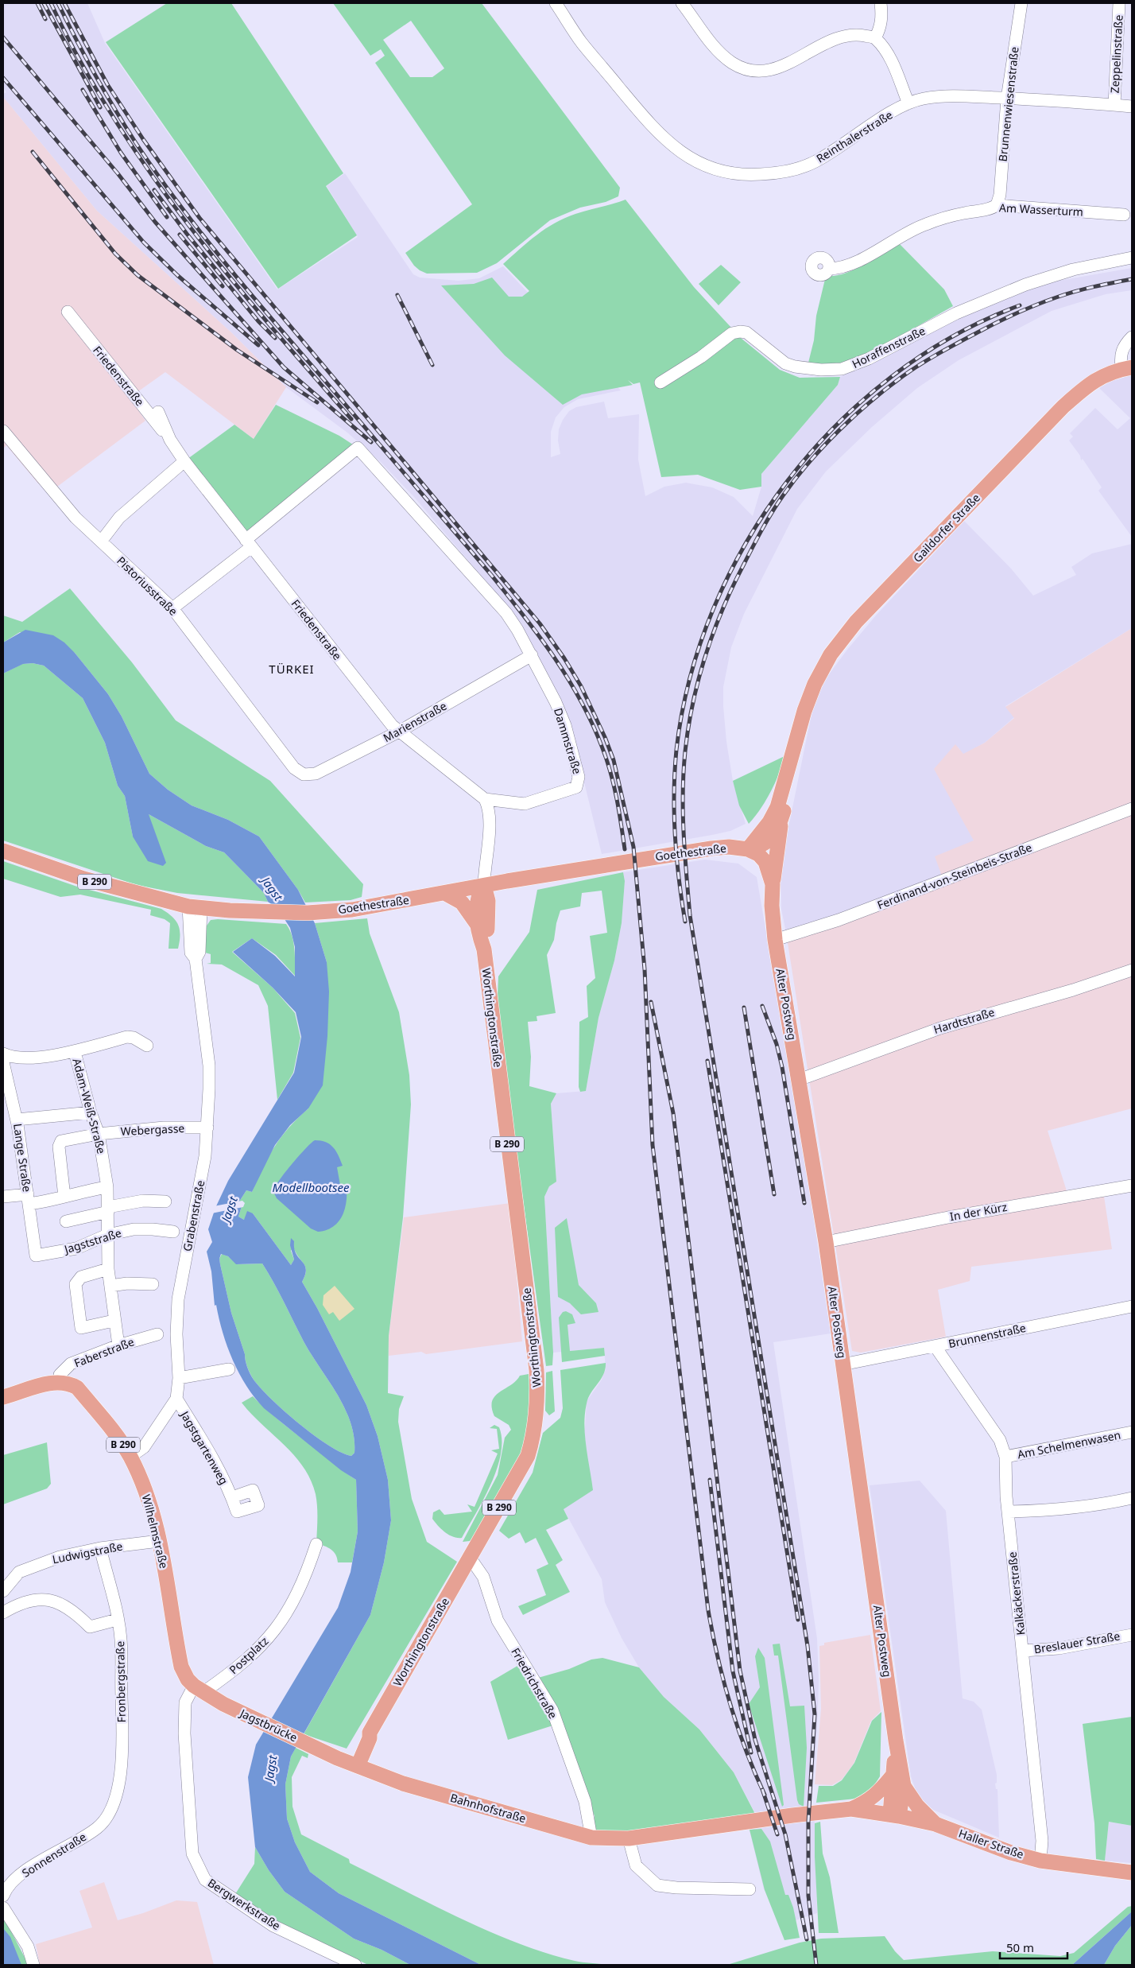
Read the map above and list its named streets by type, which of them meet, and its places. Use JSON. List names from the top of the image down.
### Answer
{
  "streets": {
    "main road": [
      "Gaildorfer Straße",
      "Goethestraße",
      "B 290",
      "Alter Postweg",
      "Worthingtonstraße",
      "Wilhelmstraße",
      "Jagstbrücke",
      "Bahnhofstraße",
      "Haller Straße"
    ],
    "street": [
      "Zeppelinstraße",
      "Brunnenwiesenstraße",
      "Reinthalerstraße",
      "Am Wasserturm",
      "Horaffenstraße",
      "Friedenstraße",
      "Pistoriusstraße",
      "Marienstraße",
      "Dammstraße",
      "Ferdinand-von-Steinbeis-Straße",
      "Hardtstraße",
      "Adam-Weiß-Straße",
      "Webergasse",
      "Lange Straße",
      "In der Kürz",
      "Grabenstraße",
      "Jagststraße",
      "Brunnenstraße",
      "Faberstraße",
      "Am Schelmenwasen",
      "Jagstgartenweg",
      "Ludwigstraße",
      "Kalkäckerstraße",
      "Breslauer Straße",
      "Postplatz",
      "Fronbergstraße",
      "Friedrichstraße",
      "Sonnenstraße",
      "Bergwerkstraße"
    ]
  },
  "crossings": [
    ["Zeppelinstraße", "Reinthalerstraße"],
    ["Brunnenwiesenstraße", "Reinthalerstraße"],
    ["Brunnenwiesenstraße", "Am Wasserturm"],
    ["Friedenstraße", "Marienstraße"],
    ["Friedenstraße", "Dammstraße"],
    ["Gaildorfer Straße", "Goethestraße"],
    ["Gaildorfer Straße", "Alter Postweg"],
    ["Pistoriusstraße", "Marienstraße"],
    ["Marienstraße", "Dammstraße"],
    ["Goethestraße", "Alter Postweg"],
    ["Goethestraße", "Worthingtonstraße"],
    ["Goethestraße", "Grabenstraße"],
    ["Ferdinand-von-Steinbeis-Straße", "Alter Postweg"],
    ["Alter Postweg", "Hardtstraße"],
    ["Alter Postweg", "In der Kürz"],
    ["Alter Postweg", "Brunnenstraße"],
    ["Alter Postweg", "Haller Straße"],
    ["Worthingtonstraße", "Friedrichstraße"],
    ["Worthingtonstraße", "Jagstbrücke"],
    ["Worthingtonstraße", "Bahnhofstraße"],
    ["Adam-Weiß-Straße", "Webergasse"],
    ["Adam-Weiß-Straße", "Jagststraße"],
    ["Adam-Weiß-Straße", "Faberstraße"],
    ["Webergasse", "Grabenstraße"],
    ["Lange Straße", "Jagststraße"],
    ["Grabenstraße", "Jagstgartenweg"],
    ["Grabenstraße", "Wilhelmstraße"],
    ["Brunnenstraße", "Kalkäckerstraße"],
    ["Faberstraße", "Wilhelmstraße"],
    ["Am Schelmenwasen", "Kalkäckerstraße"],
    ["Wilhelmstraße", "Ludwigstraße"],
    ["Wilhelmstraße", "Postplatz"],
    ["Wilhelmstraße", "Jagstbrücke"],
    ["Wilhelmstraße", "Bergwerkstraße"],
    ["Ludwigstraße", "Fronbergstraße"],
    ["Kalkäckerstraße", "Breslauer Straße"],
    ["Kalkäckerstraße", "Haller Straße"],
    ["Postplatz", "Bergwerkstraße"],
    ["Fronbergstraße", "Sonnenstraße"],
    ["Friedrichstraße", "Bahnhofstraße"],
    ["Jagstbrücke", "Bahnhofstraße"],
    ["Bahnhofstraße", "Haller Straße"]
  ],
  "districts": ["TÜRKEI"],
  "water": ["Jagst", "Modellbootsee"],
  "scale_bar": "50 m"
}
